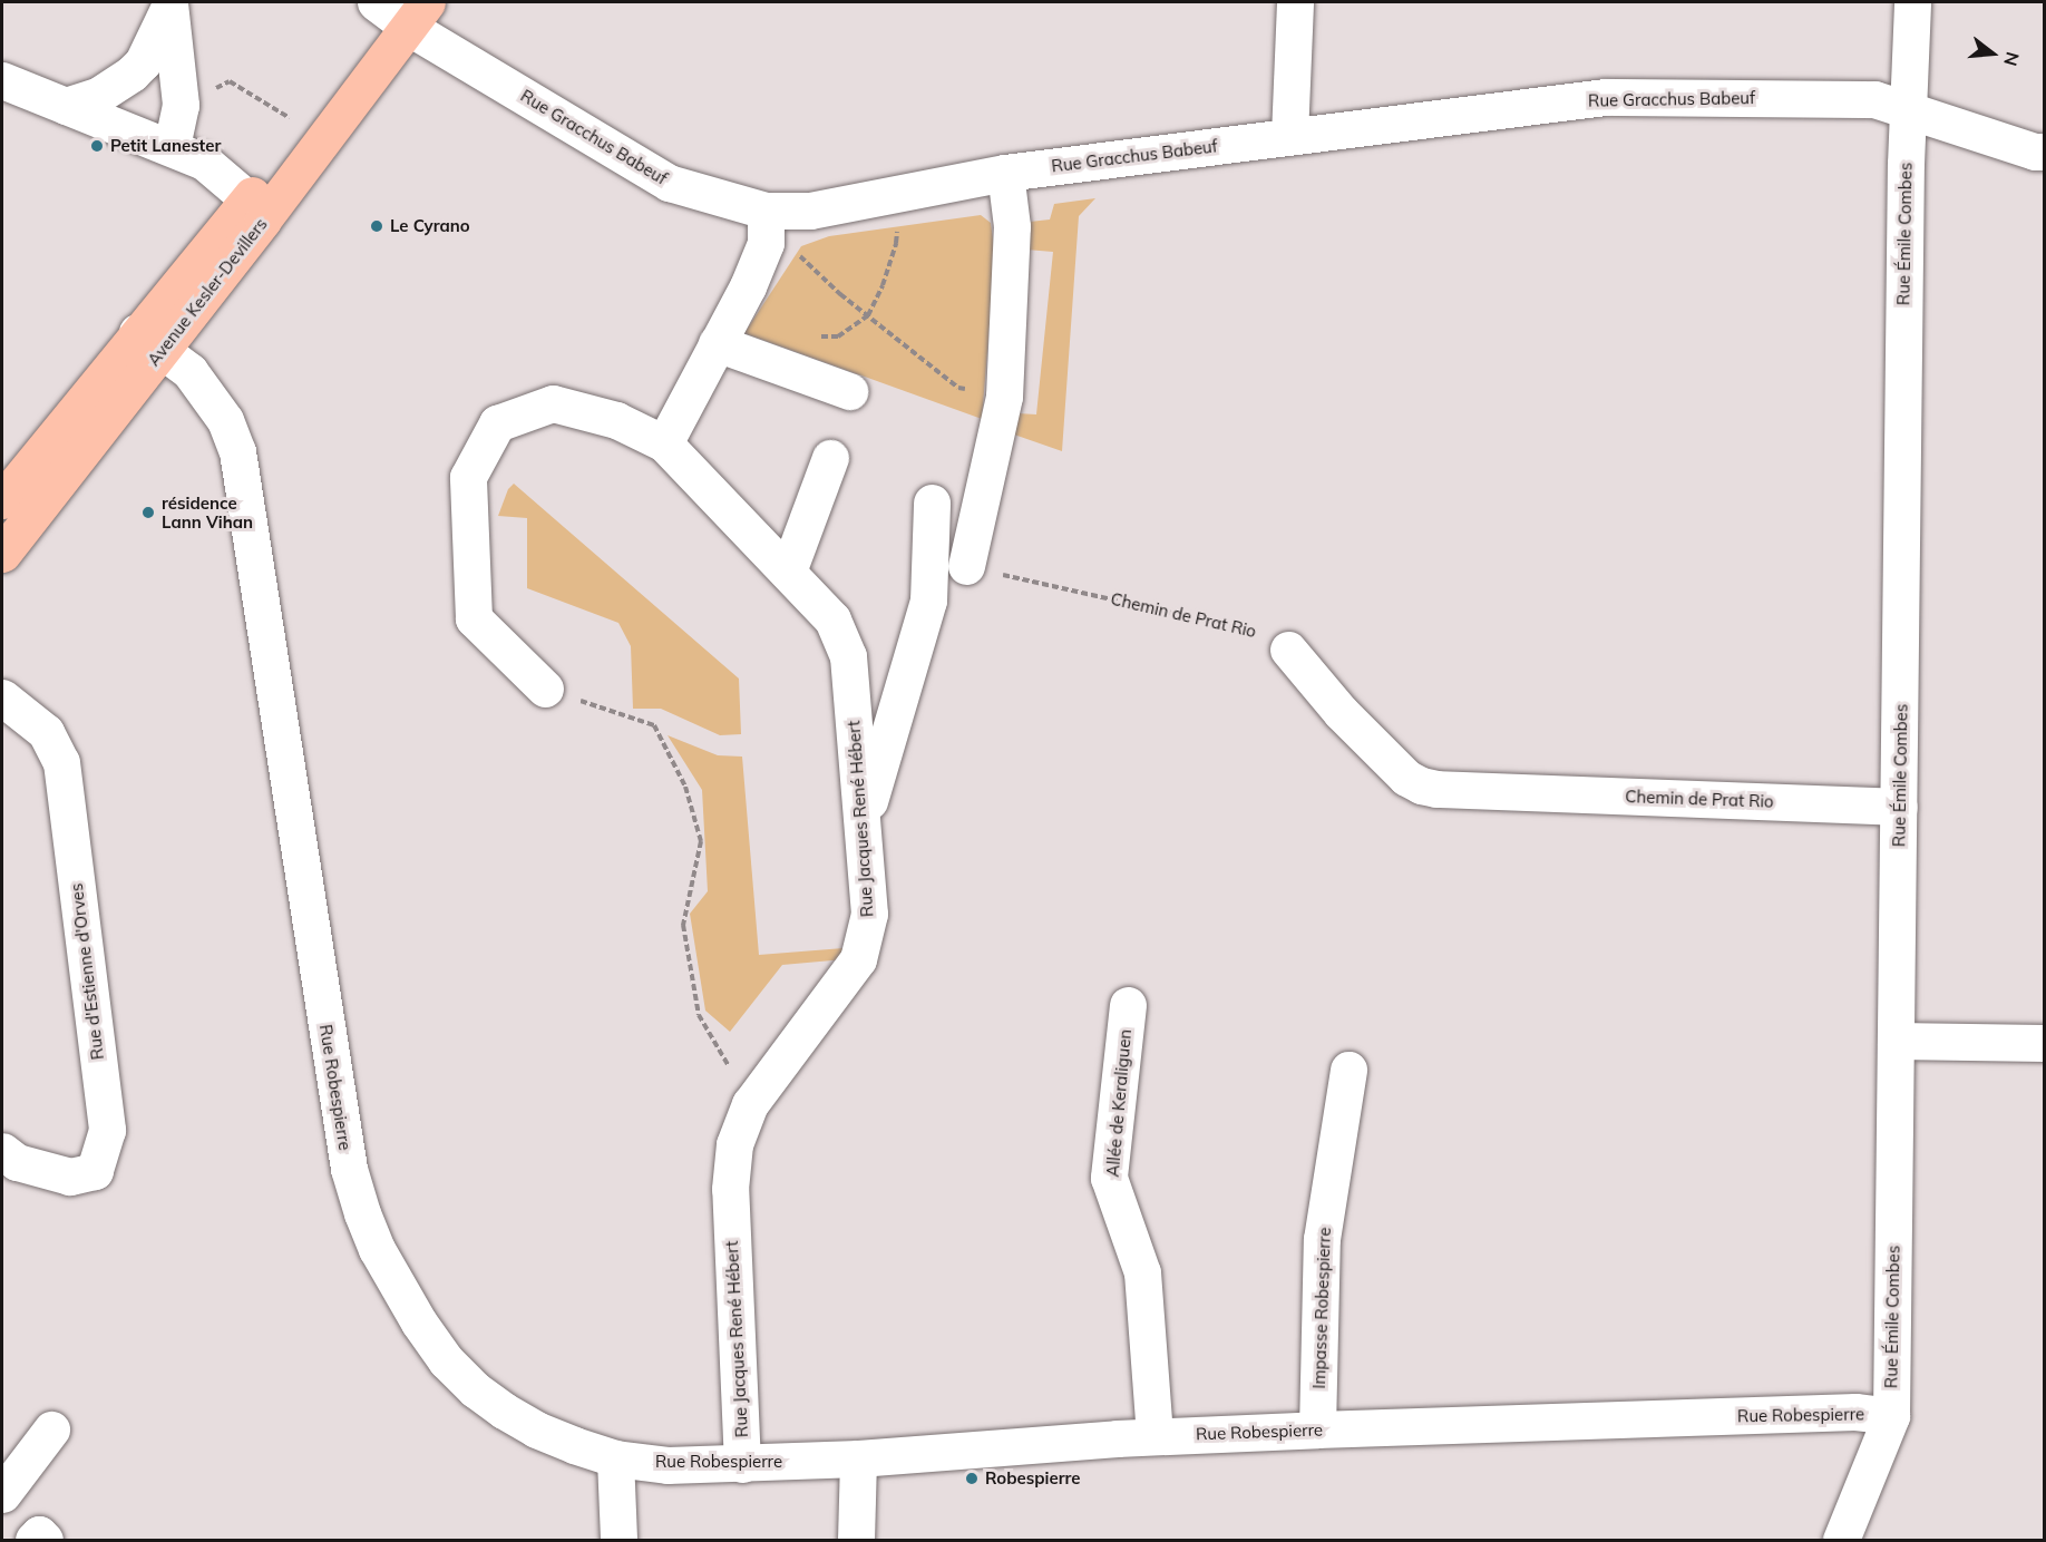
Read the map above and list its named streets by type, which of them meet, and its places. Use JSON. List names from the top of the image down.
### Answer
{
  "streets": {
    "main road": ["Avenue Kesler-Devillers"],
    "street": [
      "Rue Gracchus Babeuf",
      "Rue Émile Combes",
      "Chemin de Prat Rio",
      "Rue Jacques René Hébert",
      "Rue d'Estienne d'Orves",
      "Rue Robespierre",
      "Allée de Keraliguen",
      "Impasse Robespierre"
    ]
  },
  "crossings": [
    ["Rue Gracchus Babeuf", "Rue Émile Combes"],
    ["Rue Gracchus Babeuf", "Avenue Kesler-Devillers"],
    ["Rue Émile Combes", "Chemin de Prat Rio"],
    ["Rue Émile Combes", "Rue Robespierre"],
    ["Avenue Kesler-Devillers", "Rue Robespierre"],
    ["Rue Jacques René Hébert", "Rue Robespierre"],
    ["Rue Robespierre", "Allée de Keraliguen"],
    ["Rue Robespierre", "Impasse Robespierre"]
  ],
  "places": [
    "Petit Lanester",
    "Le Cyrano",
    "résidence Lann Vihan",
    "Robespierre"
  ],
  "north": "right"
}
